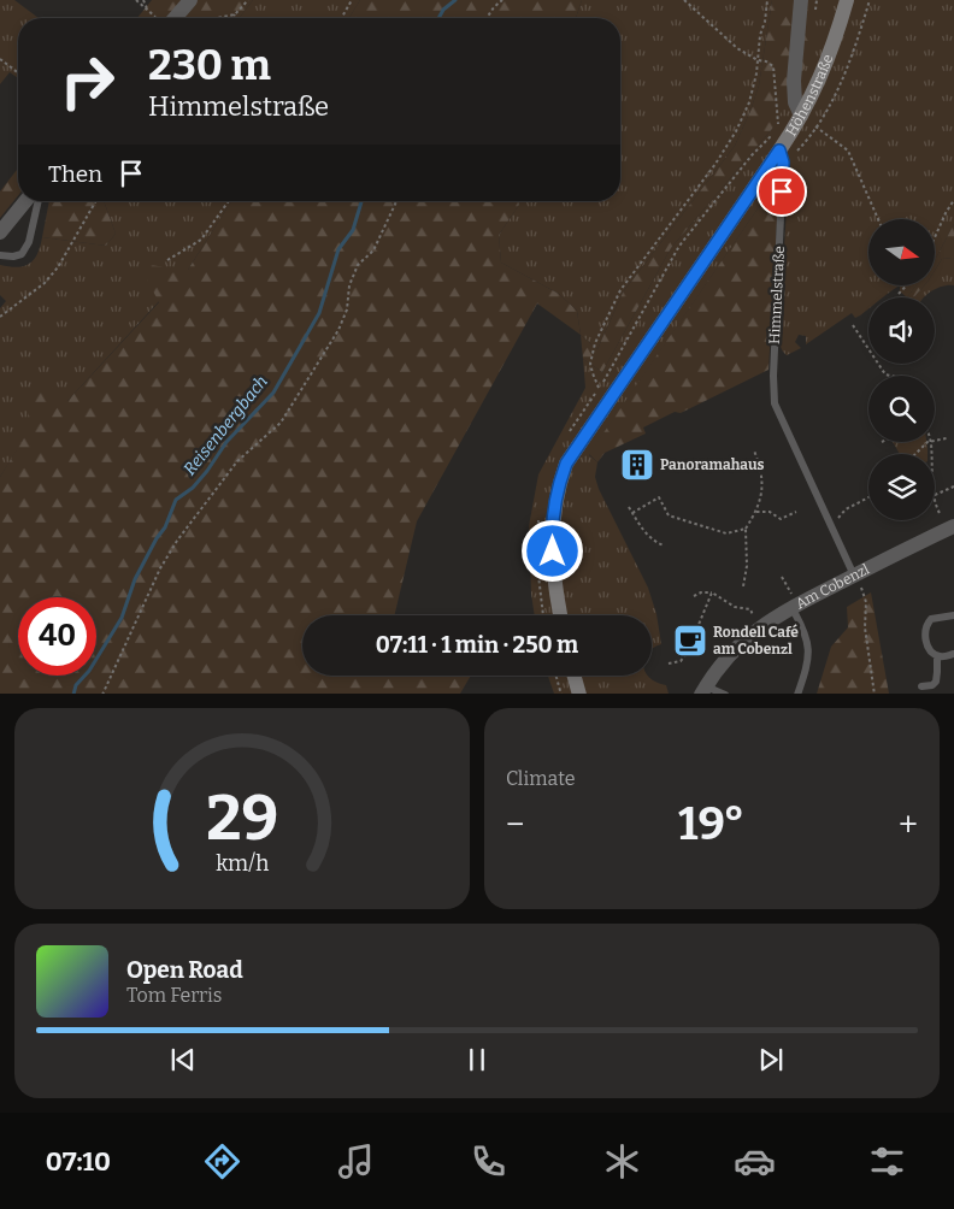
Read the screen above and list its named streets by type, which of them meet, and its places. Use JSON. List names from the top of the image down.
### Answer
{
  "streets": {
    "street": ["Höhenstraße", "Am Cobenzl"],
    "lane": ["Himmelstraße"]
  },
  "crossings": [
    ["Höhenstraße", "Himmelstraße"]
  ],
  "water": ["Reisenbergbach"],
  "places": {
    "building": ["Panoramahaus"],
    "cafe": ["Rondell Café am Cobenzl"]
  },
  "north": "right",
  "page": {
    "turn": ["230 m", "Himmelstraße"],
    "then": "Then",
    "limit": "40",
    "trip": "07:11 · 1 min · 250 m",
    "tile": "Climate",
    "heat": ["−", "19°", "+"],
    "song": ["Open Road", "Tom Ferris"],
    "tabs": "07:10",
    "gauge": ["29", "km/h"]
  }
}
